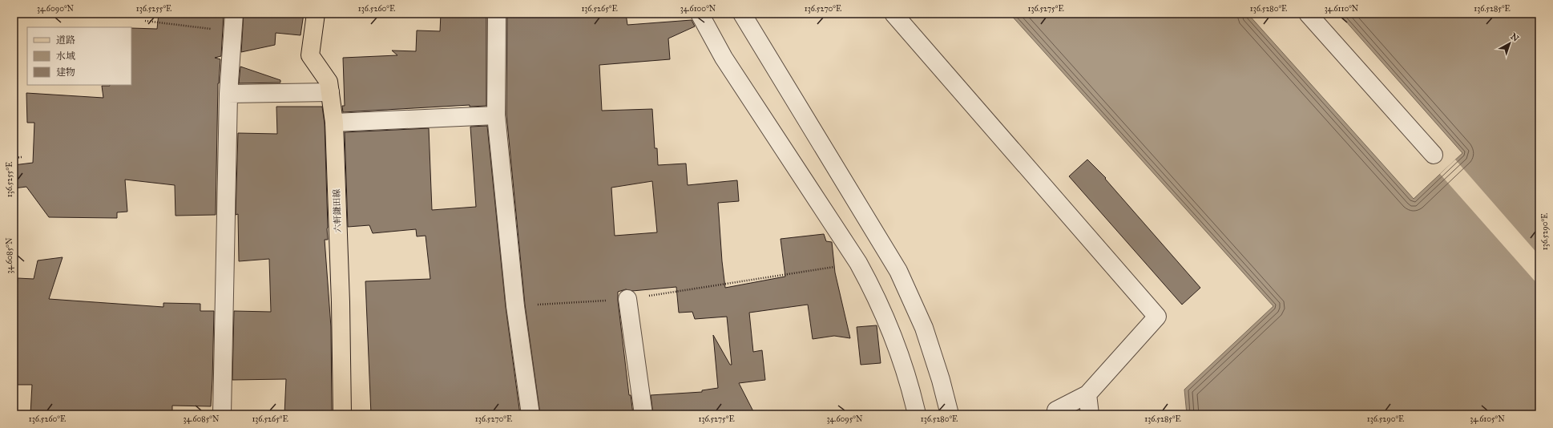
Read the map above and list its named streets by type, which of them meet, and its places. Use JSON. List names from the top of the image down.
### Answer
{
  "streets": {
    "main road": ["六軒鎌田線"]
  },
  "legend": ["道路", "水域", "建物"],
  "north": "top right",
  "coordinates": [
    "34.6090°N",
    "136.5255°E",
    "136.5260°E",
    "136.5265°E",
    "34.6100°N",
    "136.5270°E",
    "136.5275°E",
    "136.5280°E",
    "34.6110°N",
    "136.5285°E",
    "136.5290°E",
    "34.6085°N",
    "34.6095°N",
    "34.6105°N"
  ]
}
